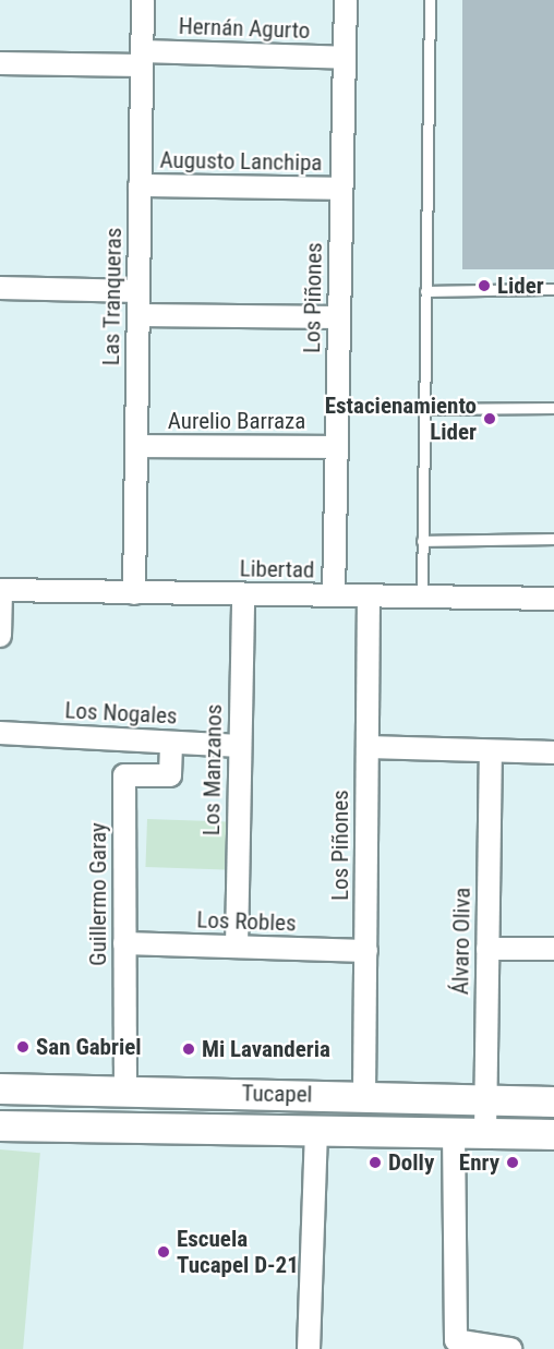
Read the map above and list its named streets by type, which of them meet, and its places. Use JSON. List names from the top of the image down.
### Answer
{
  "streets": {
    "main road": ["Tucapel"],
    "street": [
      "Hernán Agurto",
      "Augusto Lanchipa",
      "Las Tranqueras",
      "Los Piñones",
      "Aurelio Barraza",
      "Libertad",
      "Los Nogales",
      "Los Manzanos",
      "Guillermo Garay",
      "Los Robles",
      "Álvaro Oliva"
    ]
  },
  "crossings": [
    ["Hernán Agurto", "Las Tranqueras"],
    ["Hernán Agurto", "Los Piñones"],
    ["Augusto Lanchipa", "Las Tranqueras"],
    ["Augusto Lanchipa", "Los Piñones"],
    ["Las Tranqueras", "Aurelio Barraza"],
    ["Las Tranqueras", "Libertad"],
    ["Los Piñones", "Aurelio Barraza"],
    ["Los Piñones", "Libertad"],
    ["Los Piñones", "Los Robles"],
    ["Los Piñones", "Tucapel"],
    ["Libertad", "Los Manzanos"],
    ["Los Nogales", "Los Manzanos"],
    ["Los Nogales", "Guillermo Garay"],
    ["Los Manzanos", "Los Robles"],
    ["Guillermo Garay", "Los Robles"],
    ["Guillermo Garay", "Tucapel"],
    ["Álvaro Oliva", "Tucapel"]
  ],
  "places": [
    "Lider",
    "Estacienamiento Lider",
    "San Gabriel",
    "Mi Lavanderia",
    "Dolly",
    "Enry",
    "Escuela Tucapel D-21"
  ]
}
